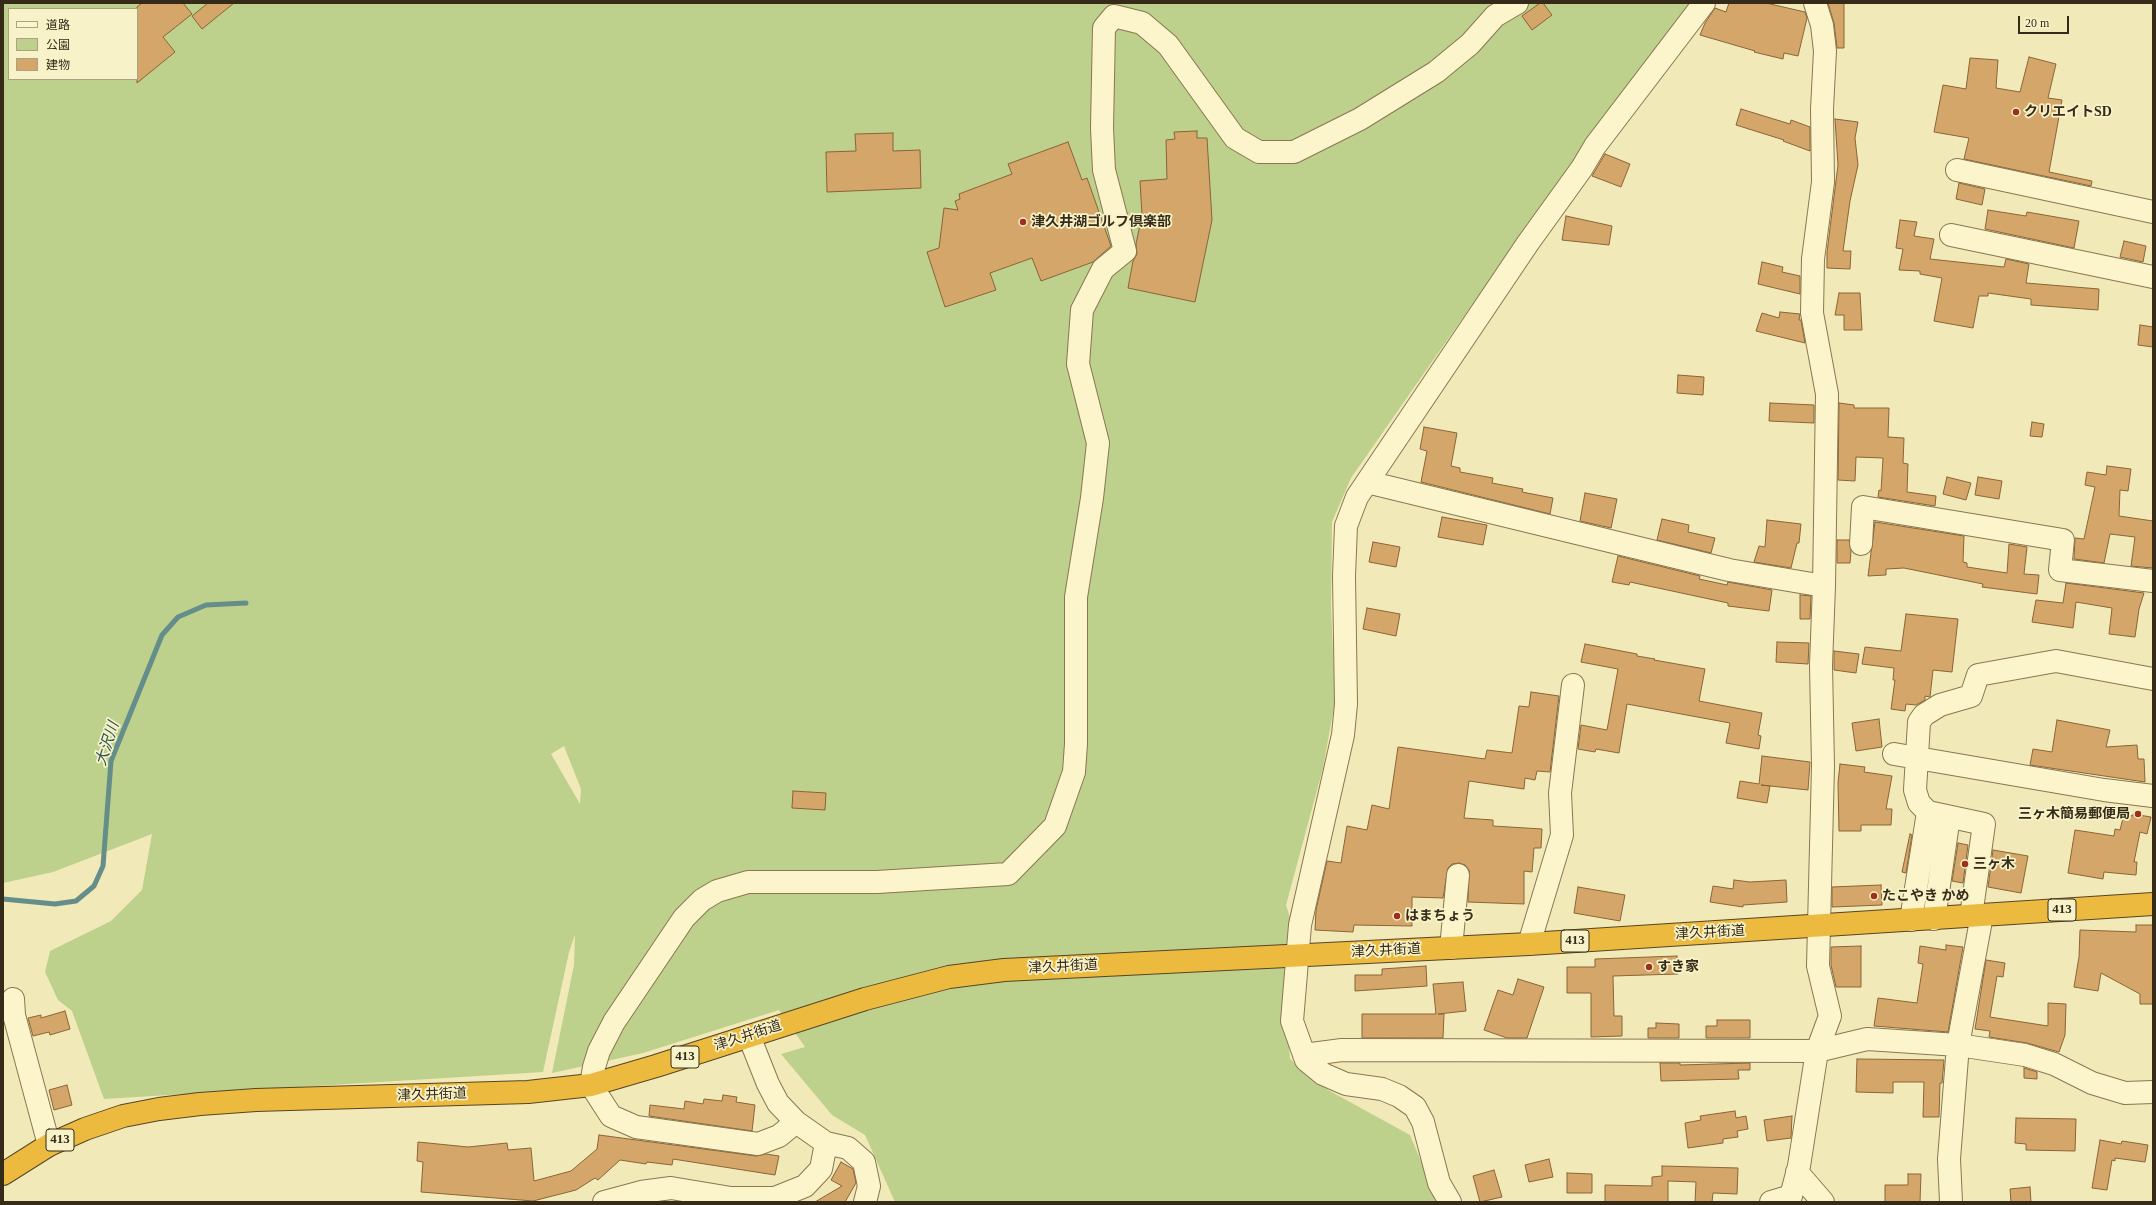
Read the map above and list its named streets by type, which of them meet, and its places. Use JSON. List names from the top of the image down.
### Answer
{
  "streets": {
    "highway": ["413", "津久井街道"]
  },
  "water": ["大沢川"],
  "places": [
    "クリエイトSD",
    "津久井湖ゴルフ倶楽部",
    "三ヶ木簡易郵便局",
    "三ヶ木",
    "たこやき かめ",
    "はまちょう",
    "すき家"
  ],
  "legend": ["道路", "公園", "建物"],
  "scale_bar": "20 m"
}
